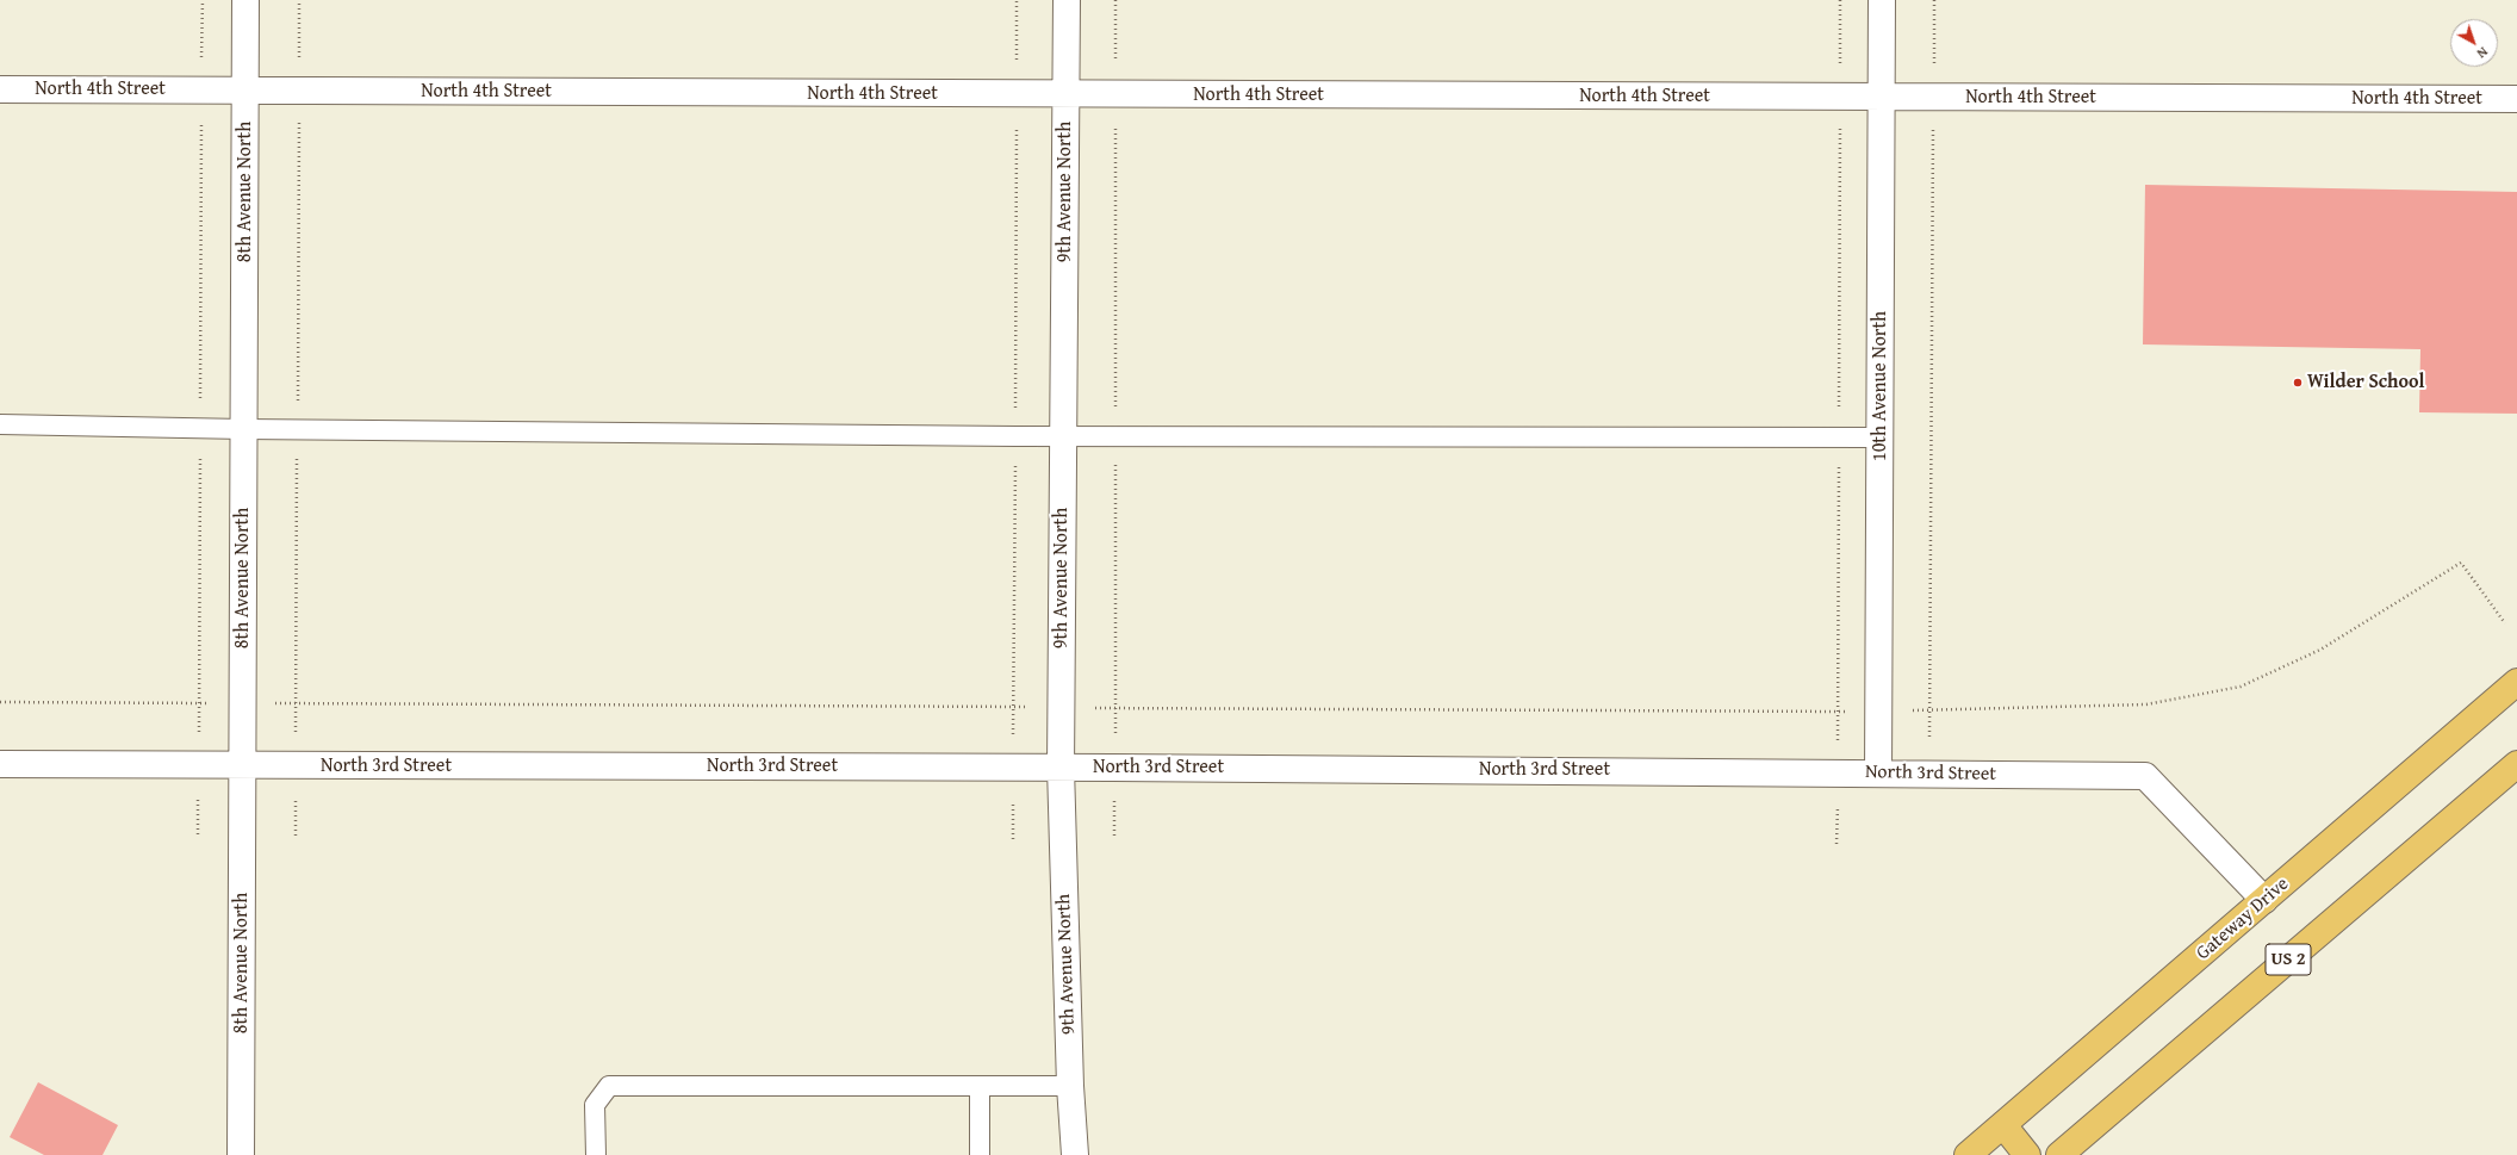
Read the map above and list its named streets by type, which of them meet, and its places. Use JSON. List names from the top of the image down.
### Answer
{
  "streets": {
    "highway": ["Gateway Drive", "US 2"],
    "street": [
      "North 4th Street",
      "8th Avenue North",
      "9th Avenue North",
      "10th Avenue North",
      "North 3rd Street"
    ]
  },
  "crossings": [
    ["North 4th Street", "8th Avenue North"],
    ["North 4th Street", "9th Avenue North"],
    ["North 4th Street", "10th Avenue North"],
    ["8th Avenue North", "North 3rd Street"],
    ["9th Avenue North", "North 3rd Street"],
    ["10th Avenue North", "North 3rd Street"],
    ["North 3rd Street", "Gateway Drive"]
  ],
  "places": ["Wilder School"],
  "north": "bottom right"
}
